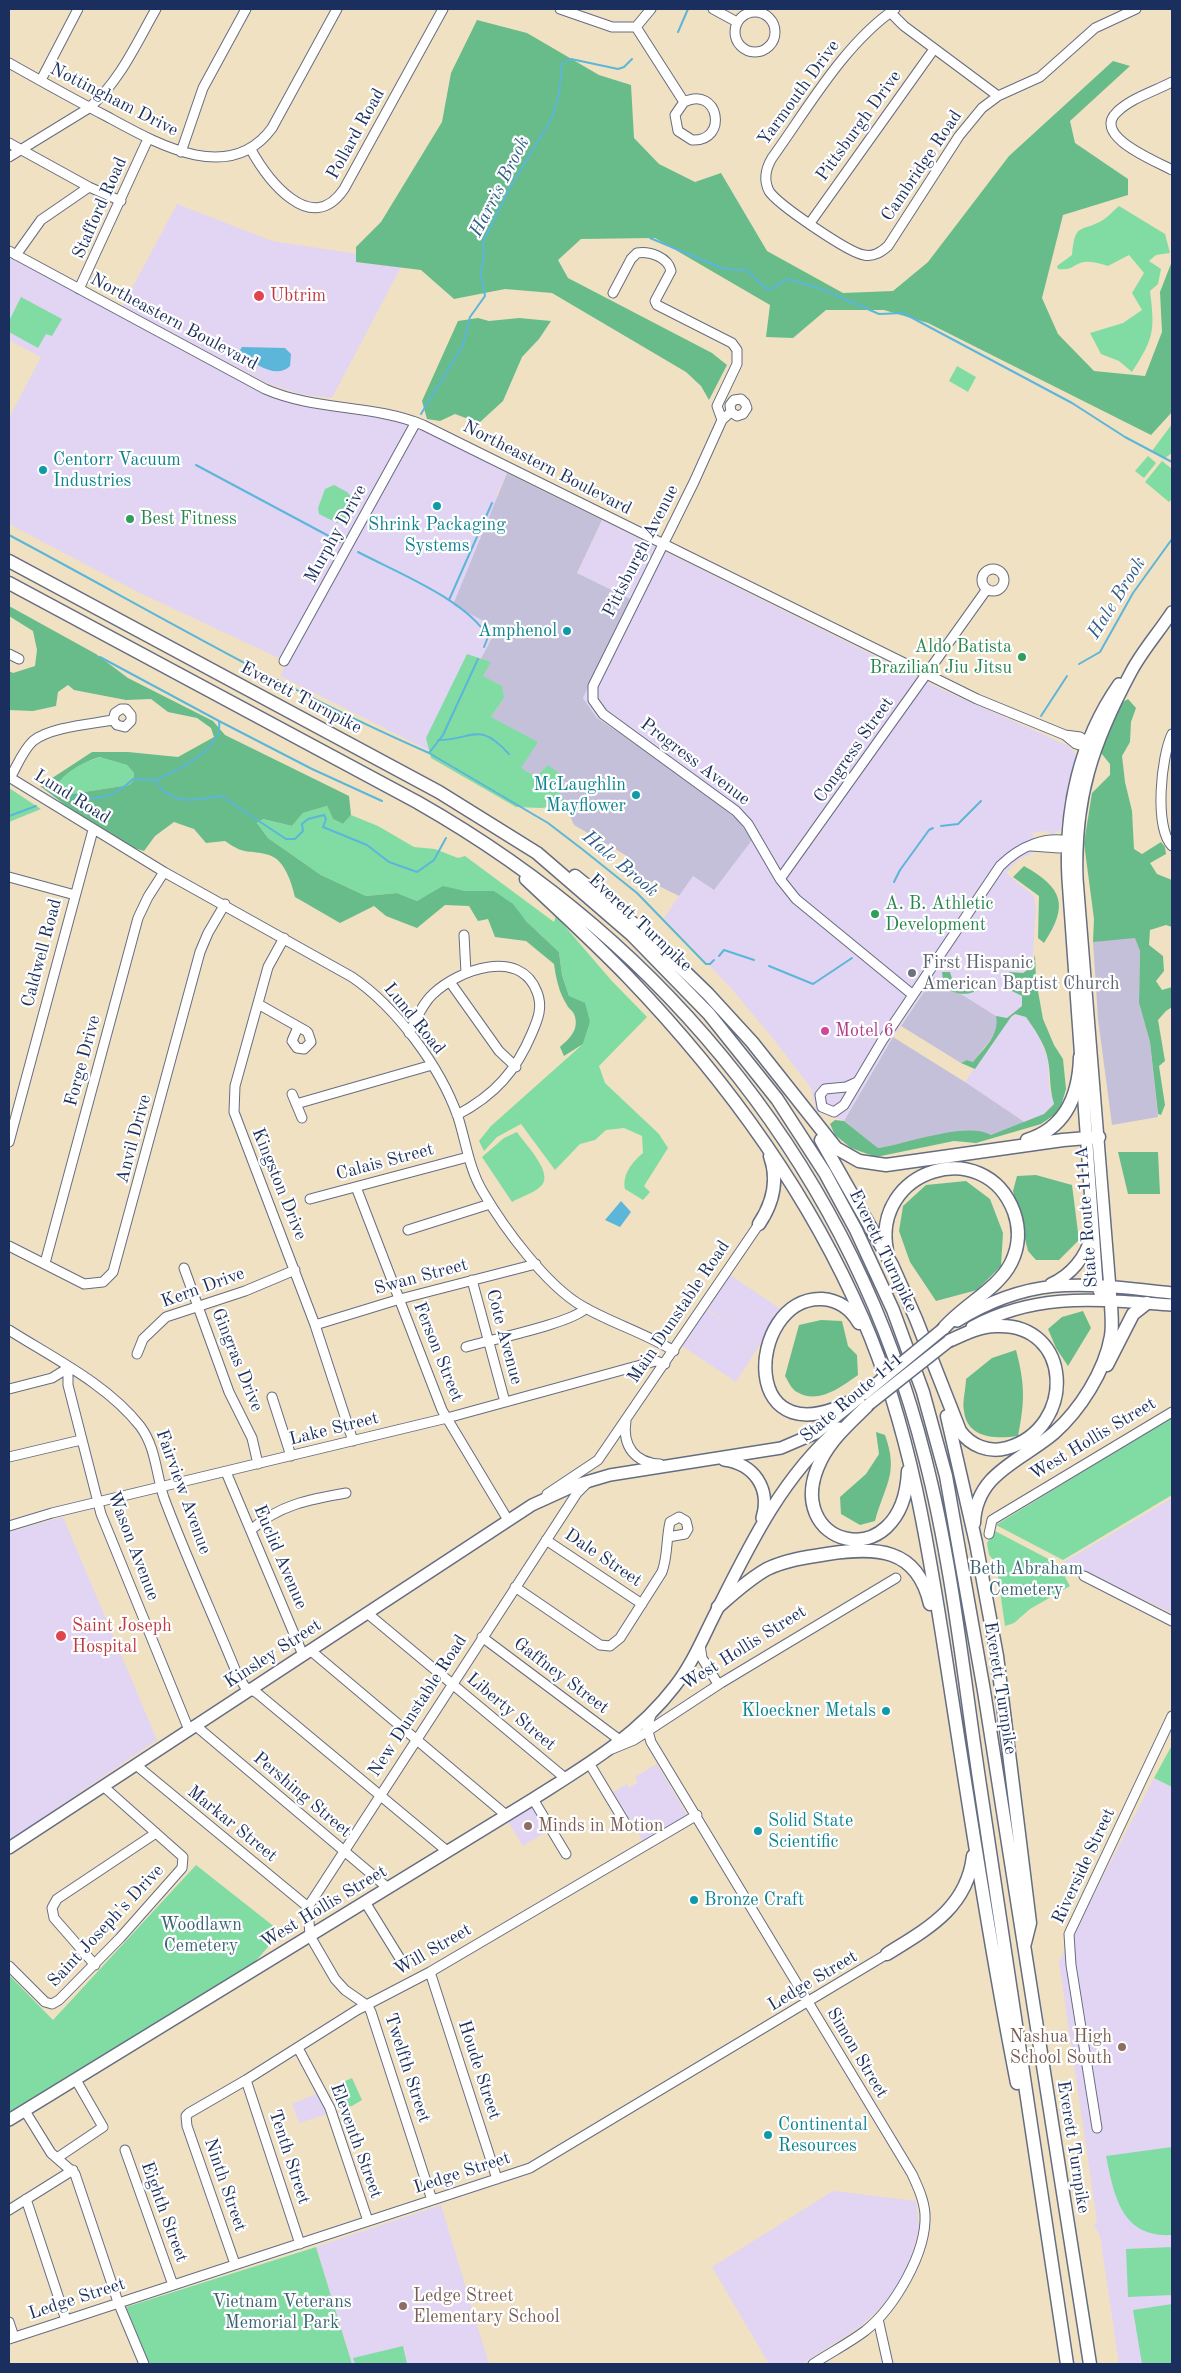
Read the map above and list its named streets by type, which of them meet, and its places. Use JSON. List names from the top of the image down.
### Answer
{
  "streets": {
    "highway": ["Everett Turnpike"],
    "main road": [
      "State Route 111A",
      "State Route 111",
      "West Hollis Street",
      "Kinsley Street"
    ],
    "street": [
      "Yarmouth Drive",
      "Nottingham Drive",
      "Pittsburgh Drive",
      "Pollard Road",
      "Cambridge Road",
      "Stafford Road",
      "Northeastern Boulevard",
      "Murphy Drive",
      "Pittsburgh Avenue",
      "Congress Street",
      "Progress Avenue",
      "Lund Road",
      "Caldwell Road",
      "Forge Drive",
      "Anvil Drive",
      "Calais Street",
      "Kingston Drive",
      "Swan Street",
      "Kern Drive",
      "Main Dunstable Road",
      "Cote Avenue",
      "Ferson Street",
      "Gingras Drive",
      "Lake Street",
      "Fairview Avenue",
      "Wason Avenue",
      "Euclid Avenue",
      "Dale Street",
      "Gaffney Street",
      "New Dunstable Road",
      "Liberty Street",
      "Pershing Street",
      "Markar Street",
      "Riverside Street",
      "Saint Joseph's Drive",
      "Will Street",
      "Ledge Street",
      "Simon Street",
      "Twelfth Street",
      "Houde Street",
      "Eleventh Street",
      "Tenth Street",
      "Ninth Street",
      "Eighth Street"
    ]
  },
  "crossings": [
    ["Yarmouth Drive", "Pittsburgh Drive"],
    ["Yarmouth Drive", "Cambridge Road"],
    ["Nottingham Drive", "Pollard Road"],
    ["Nottingham Drive", "Stafford Road"],
    ["Pittsburgh Drive", "Cambridge Road"],
    ["Stafford Road", "Northeastern Boulevard"],
    ["Northeastern Boulevard", "Murphy Drive"],
    ["Northeastern Boulevard", "Pittsburgh Avenue"],
    ["Northeastern Boulevard", "Congress Street"],
    ["Pittsburgh Avenue", "Progress Avenue"],
    ["Congress Street", "Progress Avenue"],
    ["Lund Road", "Caldwell Road"],
    ["Lund Road", "Forge Drive"],
    ["Lund Road", "Anvil Drive"],
    ["Lund Road", "Calais Street"],
    ["Lund Road", "Kingston Drive"],
    ["Lund Road", "Swan Street"],
    ["Lund Road", "Main Dunstable Road"],
    ["Forge Drive", "Anvil Drive"],
    ["Calais Street", "Ferson Street"],
    ["Kingston Drive", "Swan Street"],
    ["Kingston Drive", "Kern Drive"],
    ["Kingston Drive", "Lake Street"],
    ["State Route 111A", "State Route 111"],
    ["Swan Street", "Cote Avenue"],
    ["Swan Street", "Ferson Street"],
    ["Kern Drive", "Gingras Drive"],
    ["Main Dunstable Road", "Lake Street"],
    ["Main Dunstable Road", "Kinsley Street"],
    ["Cote Avenue", "Lake Street"],
    ["Ferson Street", "Lake Street"],
    ["Ferson Street", "Kinsley Street"],
    ["Gingras Drive", "Lake Street"],
    ["State Route 111", "West Hollis Street"],
    ["State Route 111", "Kinsley Street"],
    ["State Route 111", "Gaffney Street"],
    ["State Route 111", "New Dunstable Road"],
    ["Lake Street", "Fairview Avenue"],
    ["Lake Street", "Wason Avenue"],
    ["Lake Street", "Euclid Avenue"],
    ["West Hollis Street", "Fairview Avenue"],
    ["West Hollis Street", "Liberty Street"],
    ["West Hollis Street", "Pershing Street"],
    ["West Hollis Street", "Simon Street"],
    ["West Hollis Street", "Twelfth Street"],
    ["Fairview Avenue", "Wason Avenue"],
    ["Fairview Avenue", "Kinsley Street"],
    ["Fairview Avenue", "New Dunstable Road"],
    ["Wason Avenue", "Kinsley Street"],
    ["Wason Avenue", "Pershing Street"],
    ["Euclid Avenue", "Kinsley Street"],
    ["Dale Street", "New Dunstable Road"],
    ["Kinsley Street", "Liberty Street"],
    ["Kinsley Street", "Pershing Street"],
    ["Kinsley Street", "Markar Street"],
    ["Kinsley Street", "Saint Joseph's Drive"],
    ["Gaffney Street", "New Dunstable Road"],
    ["New Dunstable Road", "Liberty Street"],
    ["New Dunstable Road", "Pershing Street"],
    ["New Dunstable Road", "Markar Street"],
    ["Will Street", "Simon Street"],
    ["Will Street", "Twelfth Street"],
    ["Will Street", "Houde Street"],
    ["Will Street", "Eleventh Street"],
    ["Will Street", "Tenth Street"],
    ["Will Street", "Ninth Street"],
    ["Ledge Street", "Simon Street"],
    ["Ledge Street", "Twelfth Street"],
    ["Ledge Street", "Houde Street"],
    ["Ledge Street", "Eleventh Street"],
    ["Ledge Street", "Tenth Street"],
    ["Ledge Street", "Ninth Street"],
    ["Ledge Street", "Eighth Street"]
  ],
  "water": ["Harris Brook", "Hale Brook"],
  "parks": ["Beth Abraham Cemetery", "Woodlawn Cemetery", "Vietnam Veterans Memorial Park"],
  "places": [
    "Ubtrim",
    "Centorr Vacuum Industries",
    "Shrink Packaging Systems",
    "Best Fitness",
    "Amphenol",
    "Aldo Batista Brazilian Jiu Jitsu",
    "McLaughlin Mayflower",
    "A. B. Athletic Development",
    "First Hispanic American Baptist Church",
    "Motel 6",
    "Saint Joseph Hospital",
    "Kloeckner Metals",
    "Minds in Motion",
    "Solid State Scientific",
    "Bronze Craft",
    "Nashua High School South",
    "Continental Resources",
    "Ledge Street Elementary School"
  ]
}
